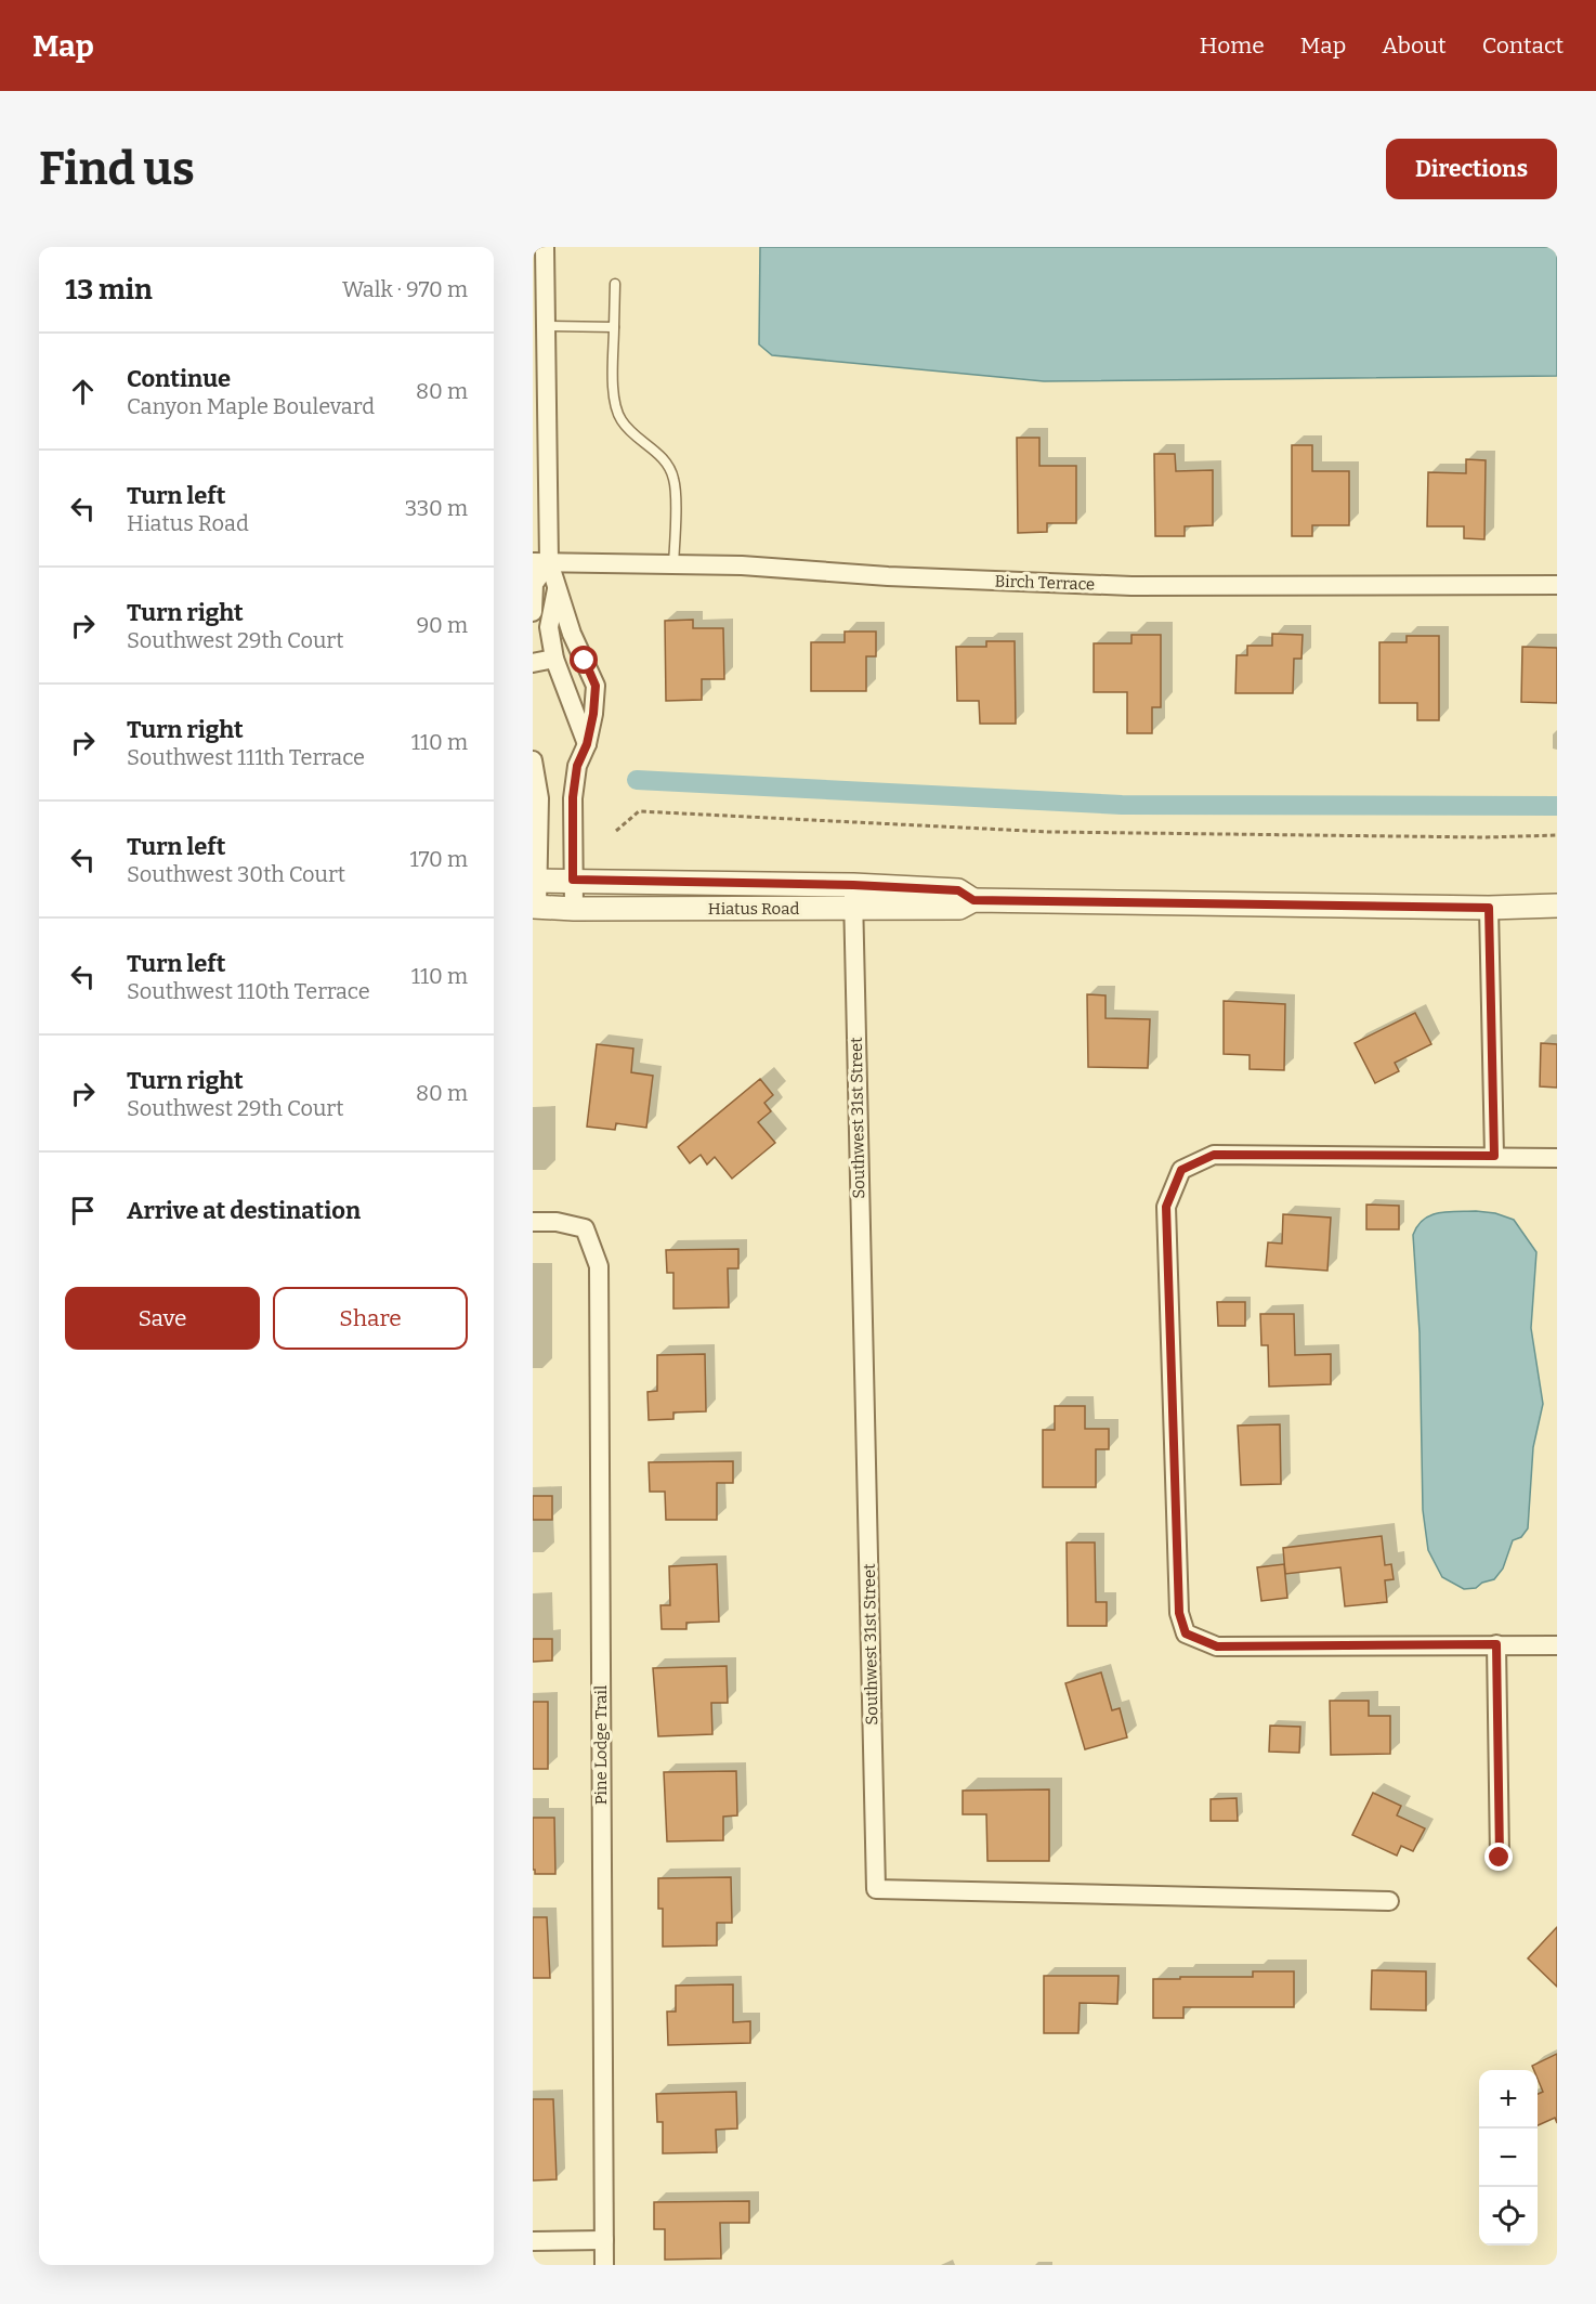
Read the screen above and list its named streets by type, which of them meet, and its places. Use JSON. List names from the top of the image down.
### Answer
{
  "streets": {
    "street": [
      "Birch Terrace",
      "Hiatus Road",
      "Southwest 31st Street",
      "Pine Lodge Trail"
    ]
  },
  "crossings": [
    ["Hiatus Road", "Southwest 31st Street"]
  ],
  "page": {
    "header": "Map",
    "nav": [
      "Home",
      "Map",
      "About",
      "Contact"
    ],
    "buttons": [
      "Directions",
      ["Save", "Share"]
    ],
    "title": "Find us",
    "heading": ["13 min", "Walk · 970 m"],
    "list": [
      ["Continue", "Canyon Maple Boulevard", "80 m"],
      ["Turn left", "Hiatus Road", "330 m"],
      ["Turn right", "Southwest 29th Court", "90 m"],
      ["Turn right", "Southwest 111th Terrace", "110 m"],
      ["Turn left", "Southwest 30th Court", "170 m"],
      ["Turn left", "Southwest 110th Terrace", "110 m"],
      ["Turn right", "Southwest 29th Court", "80 m"],
      "Arrive at destination"
    ],
    "map_buttons": ["+", "−"]
  }
}
